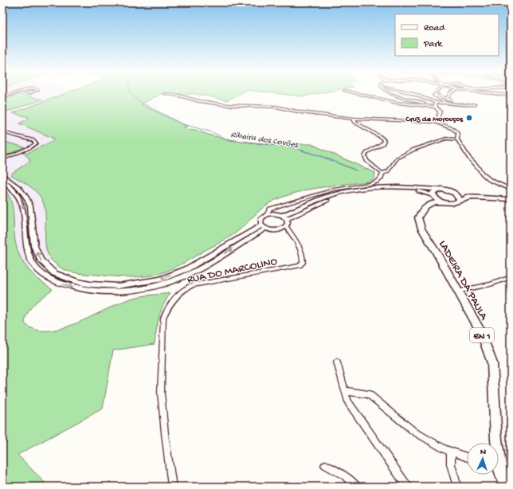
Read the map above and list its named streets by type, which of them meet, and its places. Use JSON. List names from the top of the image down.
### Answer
{
  "streets": {
    "main road": ["LADEIRA DA PAULA", "EN 1"],
    "street": ["RUA DO MARCOLINO"]
  },
  "water": ["Ribeira dos Covões"],
  "places": ["Cruz de Morouços"],
  "legend": ["Road", "Park"],
  "north": "top"
}
